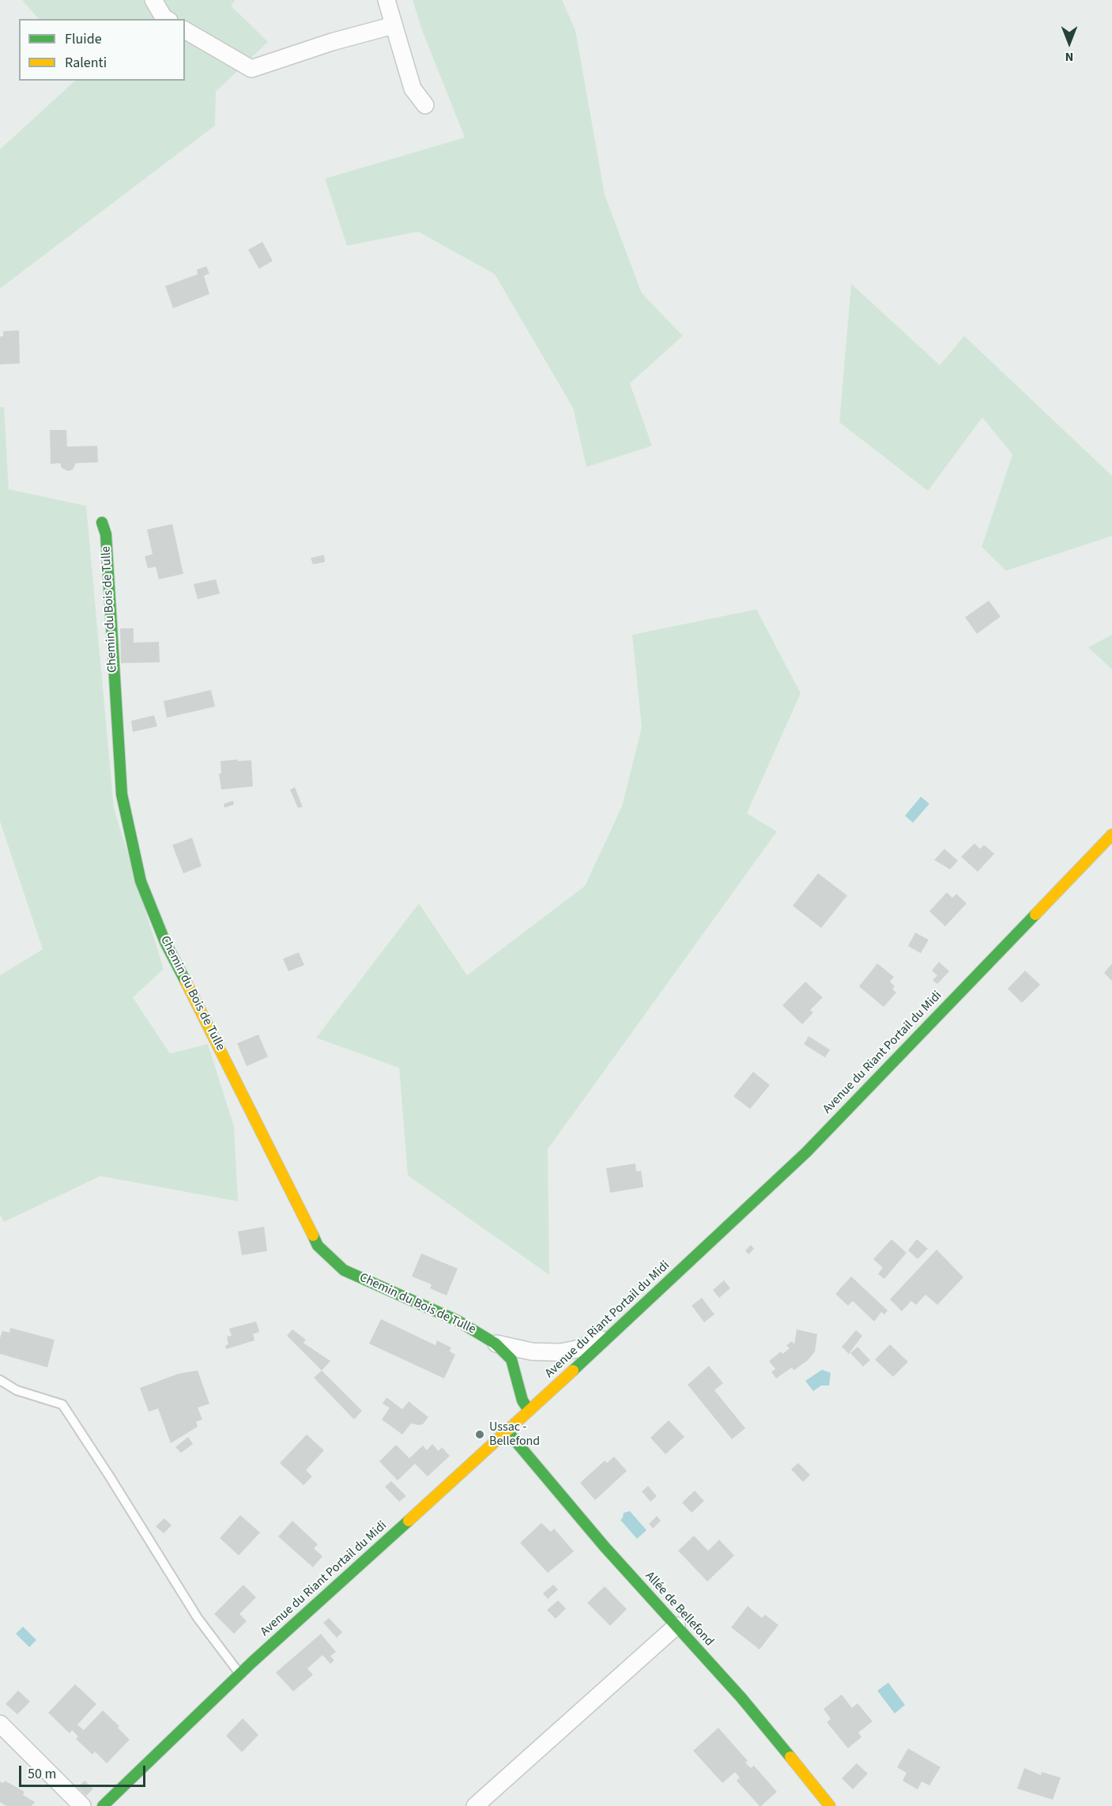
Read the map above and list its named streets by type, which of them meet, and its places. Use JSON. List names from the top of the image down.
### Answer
{
  "streets": {
    "street": ["Chemin du Bois de Tulle", "Avenue du Riant Portail du Midi", "Allée de Bellefond"]
  },
  "crossings": [
    ["Chemin du Bois de Tulle", "Avenue du Riant Portail du Midi"],
    ["Avenue du Riant Portail du Midi", "Allée de Bellefond"]
  ],
  "places": ["Ussac - Bellefond"],
  "legend": ["Fluide", "Ralenti"],
  "scale_bar": "50 m",
  "north": "bottom"
}
